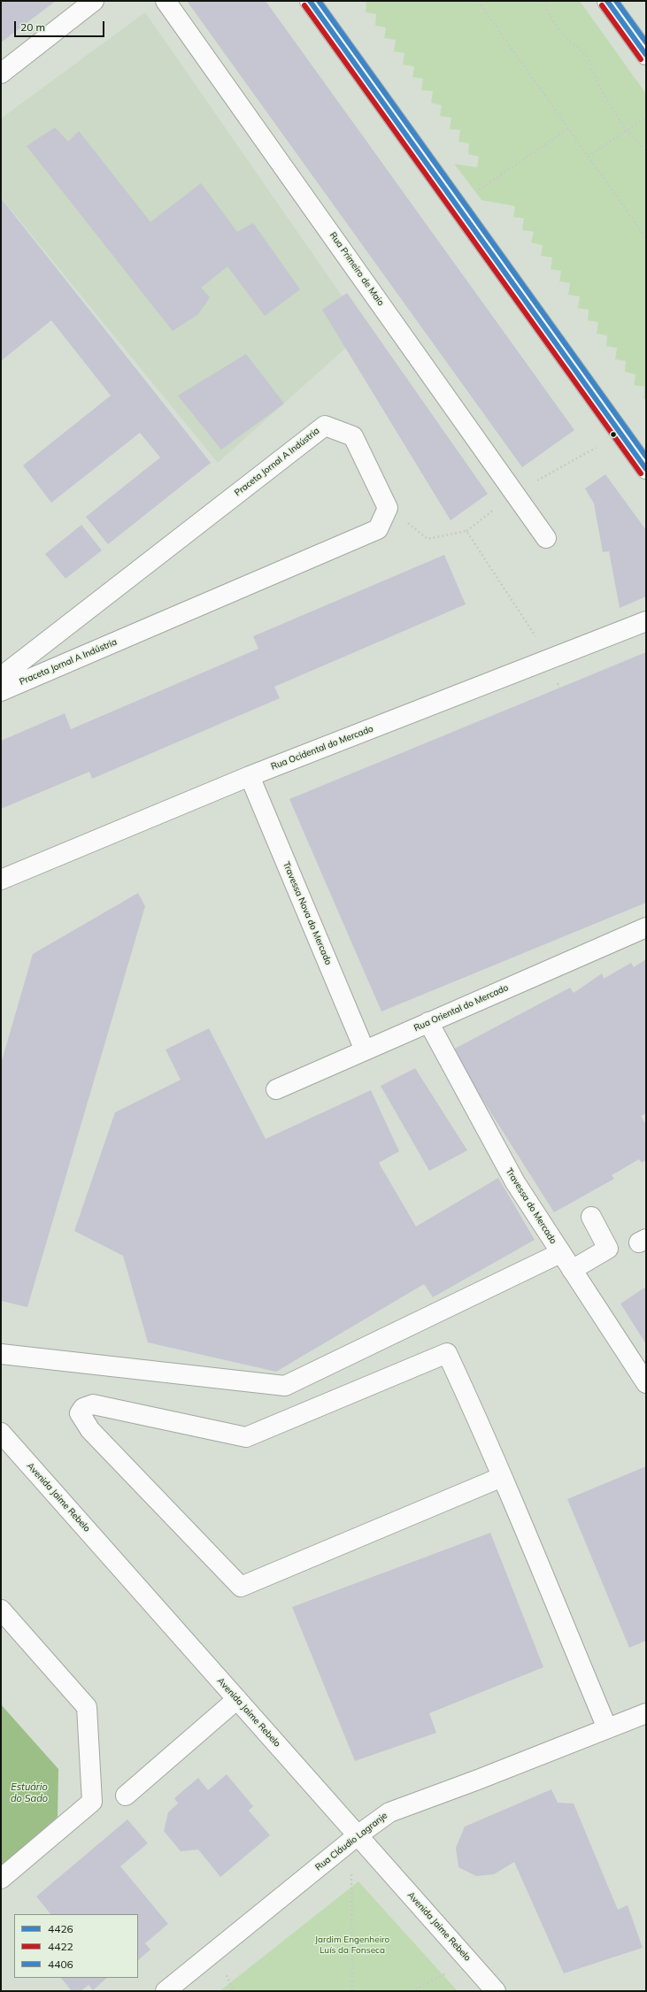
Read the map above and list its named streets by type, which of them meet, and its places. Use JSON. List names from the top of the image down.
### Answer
{
  "streets": {
    "street": [
      "Rua Primeiro de Maio",
      "Praceta Jornal A Indústria",
      "Rua Ocidental do Mercado",
      "Travessa Nova do Mercado",
      "Rua Oriental do Mercado",
      "Travessa do Mercado",
      "Avenida Jaime Rebelo",
      "Rua Cláudio Lagranje"
    ]
  },
  "crossings": [
    ["Rua Ocidental do Mercado", "Travessa Nova do Mercado"],
    ["Travessa Nova do Mercado", "Rua Oriental do Mercado"],
    ["Rua Oriental do Mercado", "Travessa do Mercado"],
    ["Avenida Jaime Rebelo", "Rua Cláudio Lagranje"]
  ],
  "water": ["Estuário do Sado"],
  "parks": ["Jardim Engenheiro Luís da Fonseca"],
  "lines": ["transit line 4426", "transit line 4406", "transit line 4422"],
  "legend": ["4426", "4422", "4406"],
  "scale_bar": "20 m"
}
